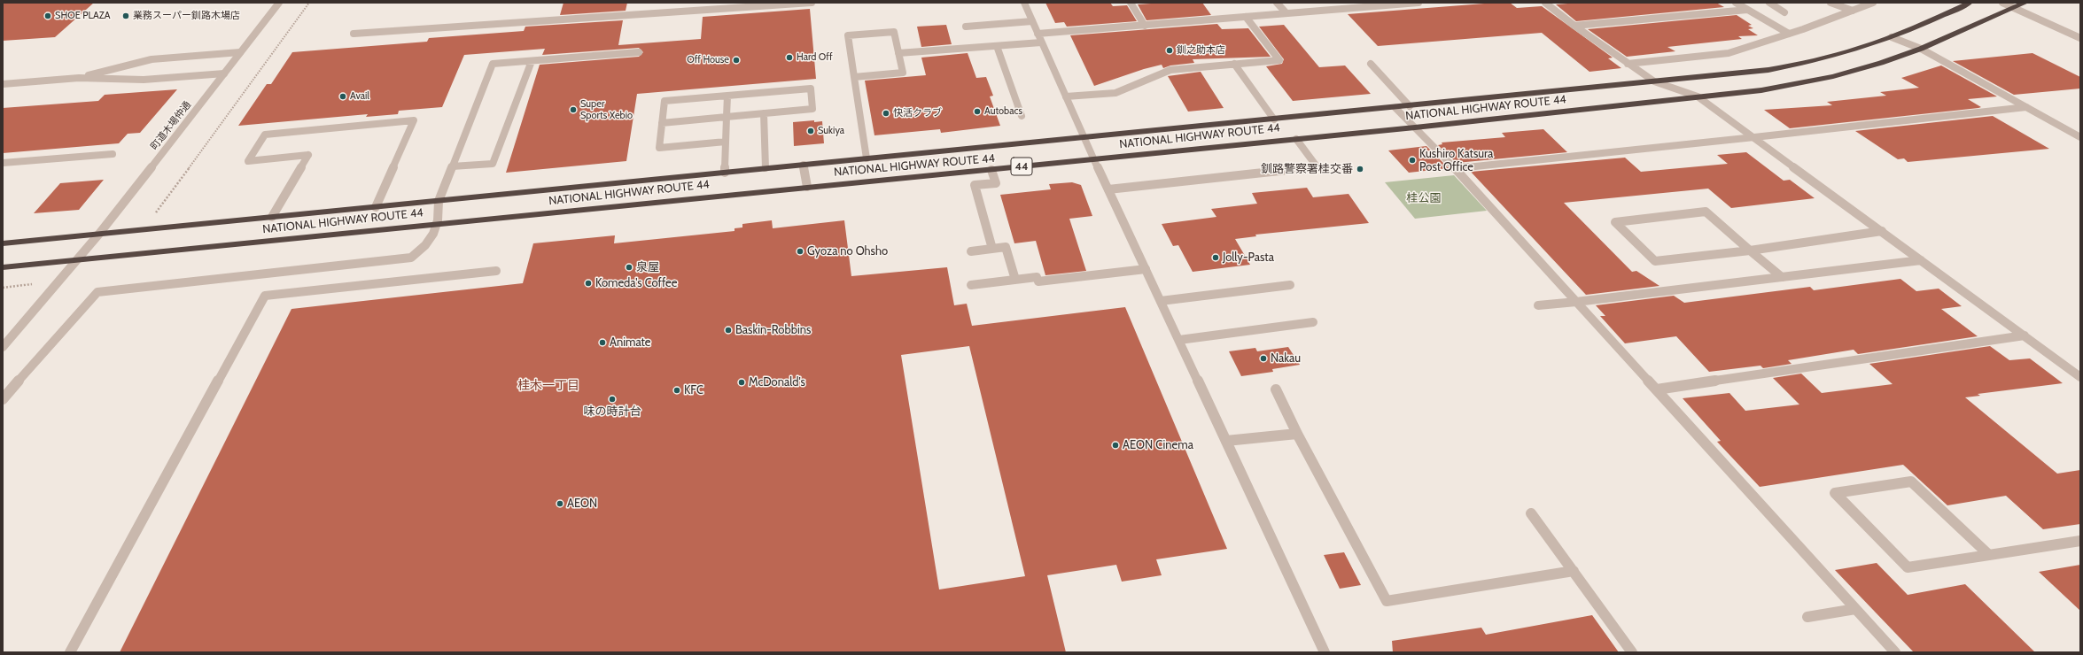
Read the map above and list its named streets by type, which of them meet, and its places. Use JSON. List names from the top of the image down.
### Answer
{
  "streets": {
    "highway": ["NATIONAL HIGHWAY ROUTE 44", "44"],
    "street": ["町道木場仲通"]
  },
  "crossings": [
    ["NATIONAL HIGHWAY ROUTE 44", "町道木場仲通"]
  ],
  "districts": ["桂木一丁目"],
  "parks": ["桂公園"],
  "places": [
    "SHOE PLAZA",
    "業務スーパー釧路木場店",
    "釧之助本店",
    "Hard Off",
    "Off House",
    "Avail",
    "Super Sports Xebio",
    "Autobacs",
    "快活クラブ",
    "Sukiya",
    "Kushiro Katsura Post Office",
    "釧路警察署桂交番",
    "Gyoza no Ohsho",
    "Jolly-Pasta",
    "泉屋",
    "Komeda's Coffee",
    "Baskin-Robbins",
    "Animate",
    "Nakau",
    "McDonald's",
    "KFC",
    "味の時計台",
    "AEON Cinema",
    "AEON"
  ]
}
